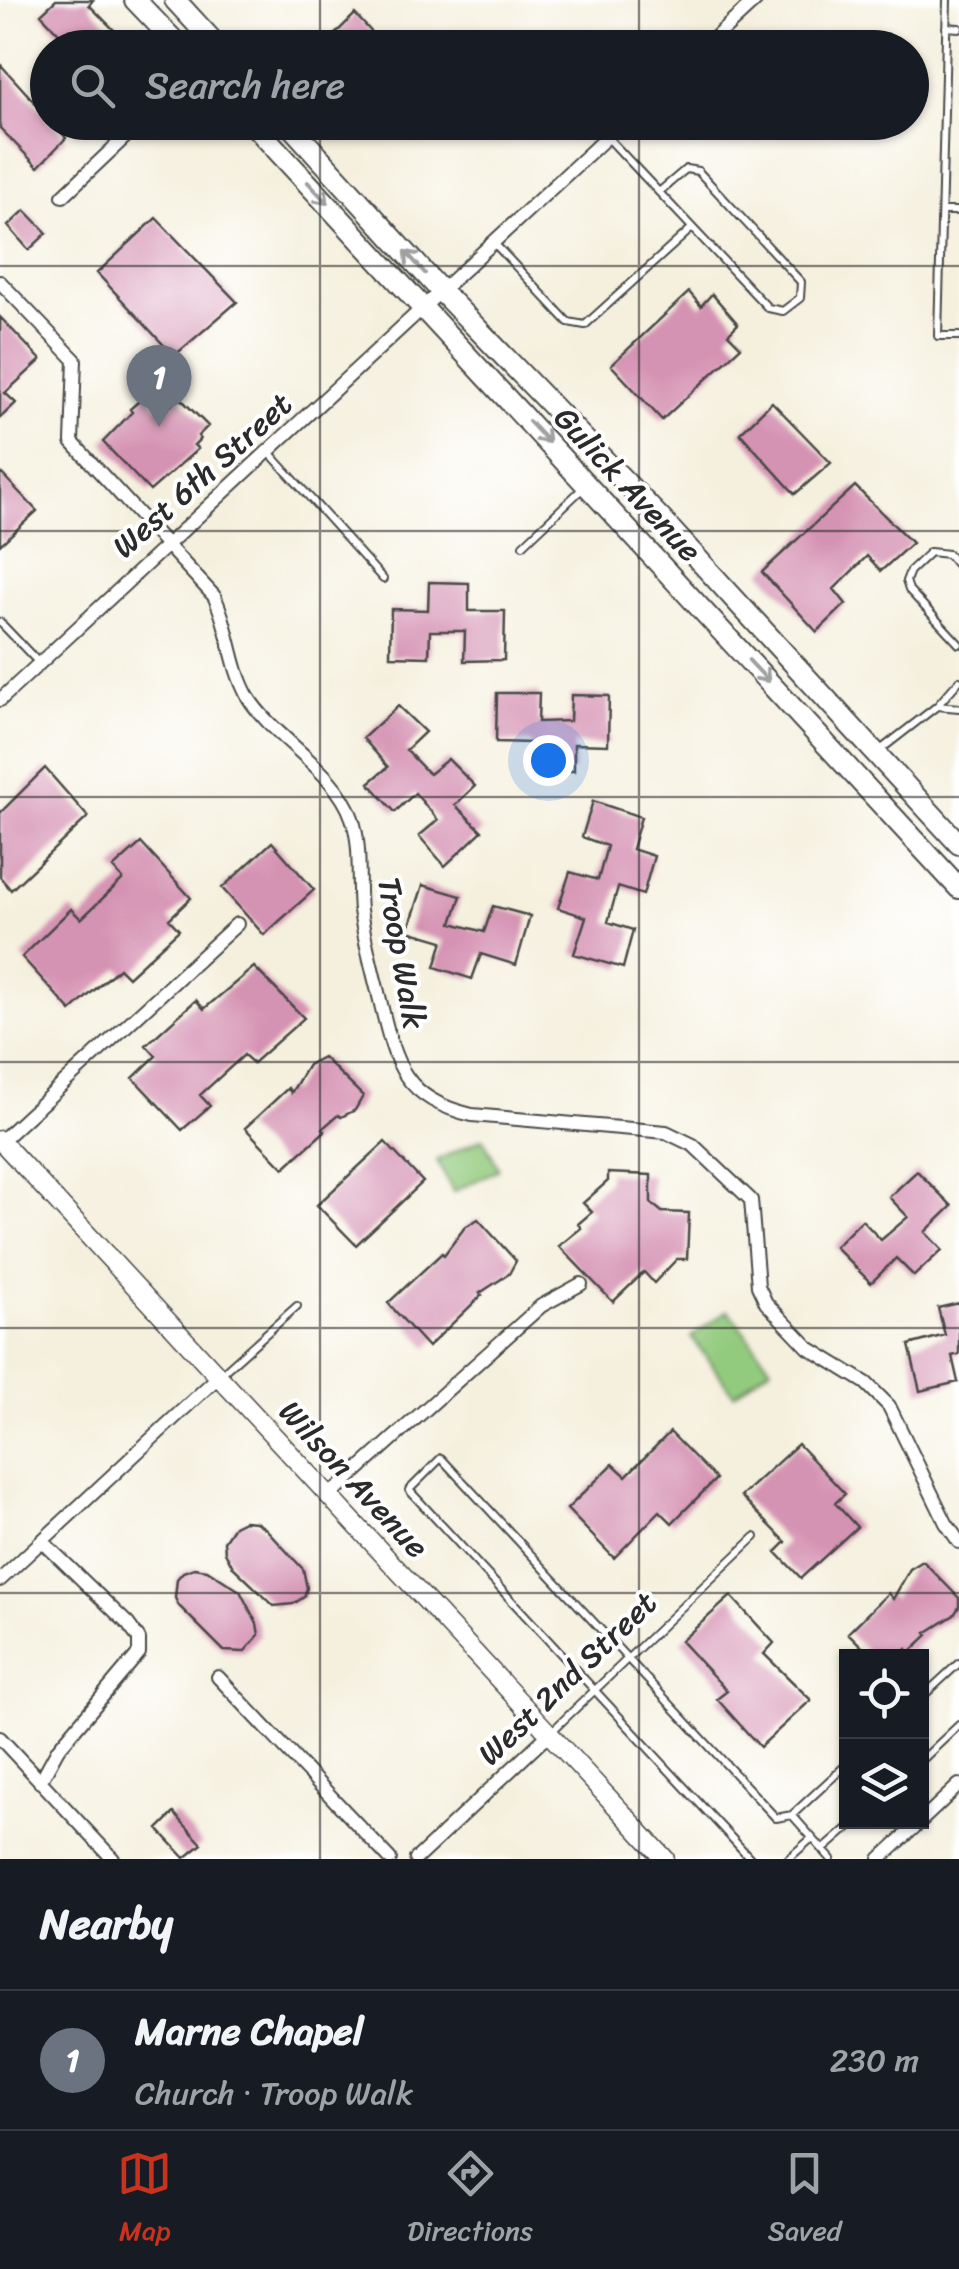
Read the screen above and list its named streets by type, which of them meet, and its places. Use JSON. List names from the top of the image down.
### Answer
{
  "streets": {
    "main road": ["Gulick Avenue"],
    "street": [
      "West 6th Street",
      "Troop Walk",
      "Wilson Avenue",
      "West 2nd Street"
    ]
  },
  "crossings": [
    ["West 6th Street", "Gulick Avenue"],
    ["West 6th Street", "Troop Walk"],
    ["Wilson Avenue", "West 2nd Street"]
  ],
  "page": {
    "search": "Search here",
    "pins": "1",
    "heading": "Nearby",
    "list": [
      {
        "mark": "1",
        "name": "Marne Chapel",
        "note": "Church · Troop Walk",
        "value": "230 m"
      }
    ],
    "nav": ["Map", "Directions", "Saved"]
  }
}
